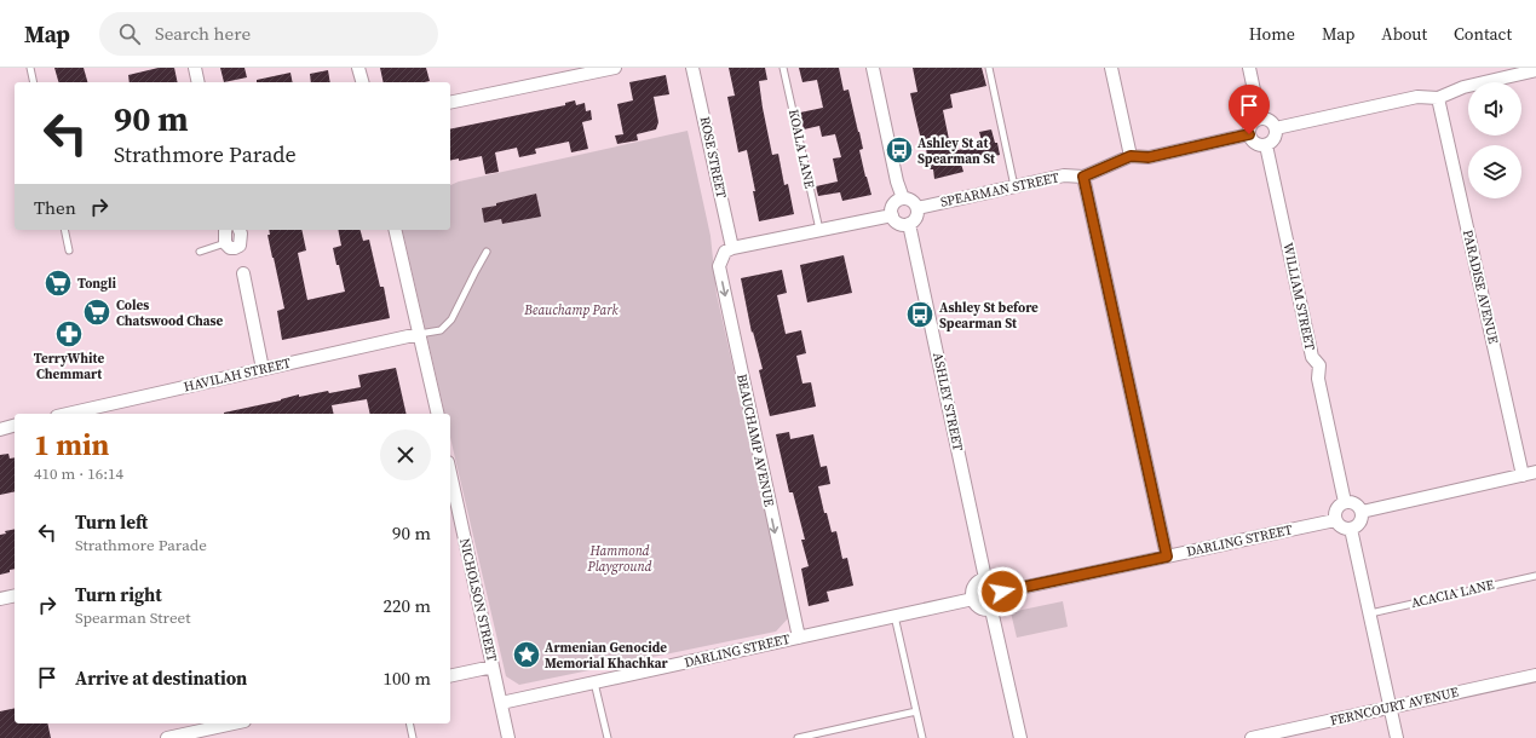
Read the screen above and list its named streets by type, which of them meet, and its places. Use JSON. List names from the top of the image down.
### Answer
{
  "streets": {
    "street": [
      "ROSE STREET",
      "SPEARMAN STREET",
      "PARADISE AVENUE",
      "WILLIAM STREET",
      "HAVILAH STREET",
      "ASHLEY STREET",
      "BEAUCHAMP AVENUE",
      "DARLING STREET",
      "NICHOLSON STREET",
      "FERNCOURT AVENUE"
    ],
    "lane": ["KOALA LANE", "ACACIA LANE"]
  },
  "crossings": [
    ["ROSE STREET", "BEAUCHAMP AVENUE"],
    ["SPEARMAN STREET", "WILLIAM STREET"],
    ["SPEARMAN STREET", "ASHLEY STREET"],
    ["WILLIAM STREET", "DARLING STREET"],
    ["ASHLEY STREET", "DARLING STREET"],
    ["BEAUCHAMP AVENUE", "DARLING STREET"],
    ["DARLING STREET", "NICHOLSON STREET"]
  ],
  "one_way": ["BEAUCHAMP AVENUE"],
  "parks": ["Beauchamp Park", "Hammond Playground"],
  "places": {
    "bus stop": ["Ashley St at Spearman St", "Ashley St before Spearman St"],
    "supermarket": ["Tongli", "Coles Chatswood Chase"],
    "pharmacy": ["TerryWhite Chemmart"],
    "place": ["Armenian Genocide Memorial Khachkar"]
  },
  "page": {
    "header": "Map",
    "search": "Search here",
    "nav": [
      "Home",
      "Map",
      "About",
      "Contact"
    ],
    "turn": ["90 m", "Strathmore Parade"],
    "then": "Then",
    "heading": ["1 min", "410 m · 16:14"],
    "list": [
      {
        "name": "Turn left",
        "note": "Strathmore Parade",
        "value": "90 m"
      },
      {
        "name": "Turn right",
        "note": "Spearman Street",
        "value": "220 m"
      },
      {
        "name": "Arrive at destination",
        "value": "100 m"
      }
    ]
  }
}
